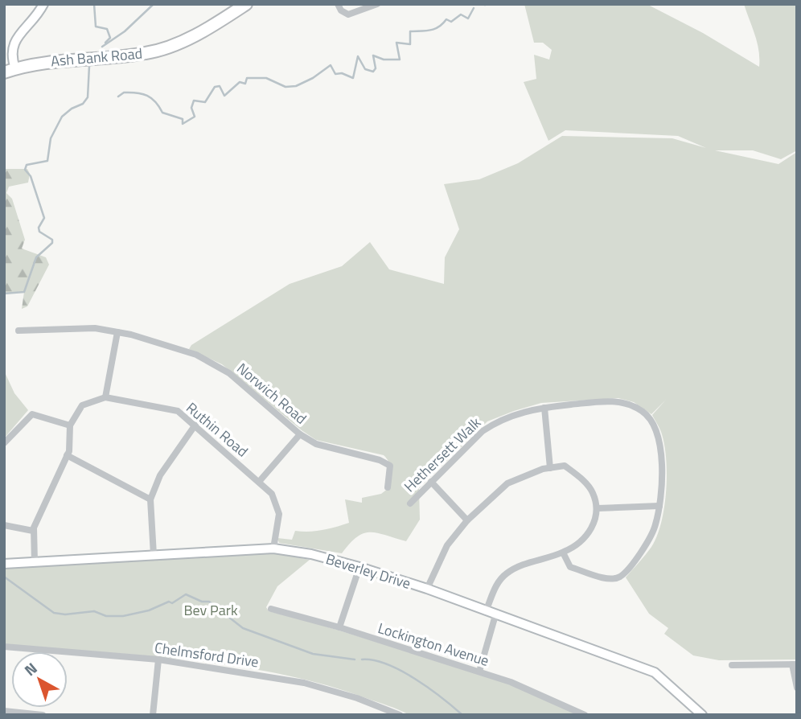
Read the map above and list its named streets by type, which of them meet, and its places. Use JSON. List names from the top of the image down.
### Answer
{
  "streets": {
    "highway": ["Ash Bank Road"],
    "street": [
      "Norwich Road",
      "Ruthin Road",
      "Hethersett Walk",
      "Beverley Drive",
      "Lockington Avenue",
      "Chelmsford Drive"
    ]
  },
  "crossings": [
    ["Ruthin Road", "Beverley Drive"]
  ],
  "parks": ["Bev Park"],
  "north": "top left"
}
